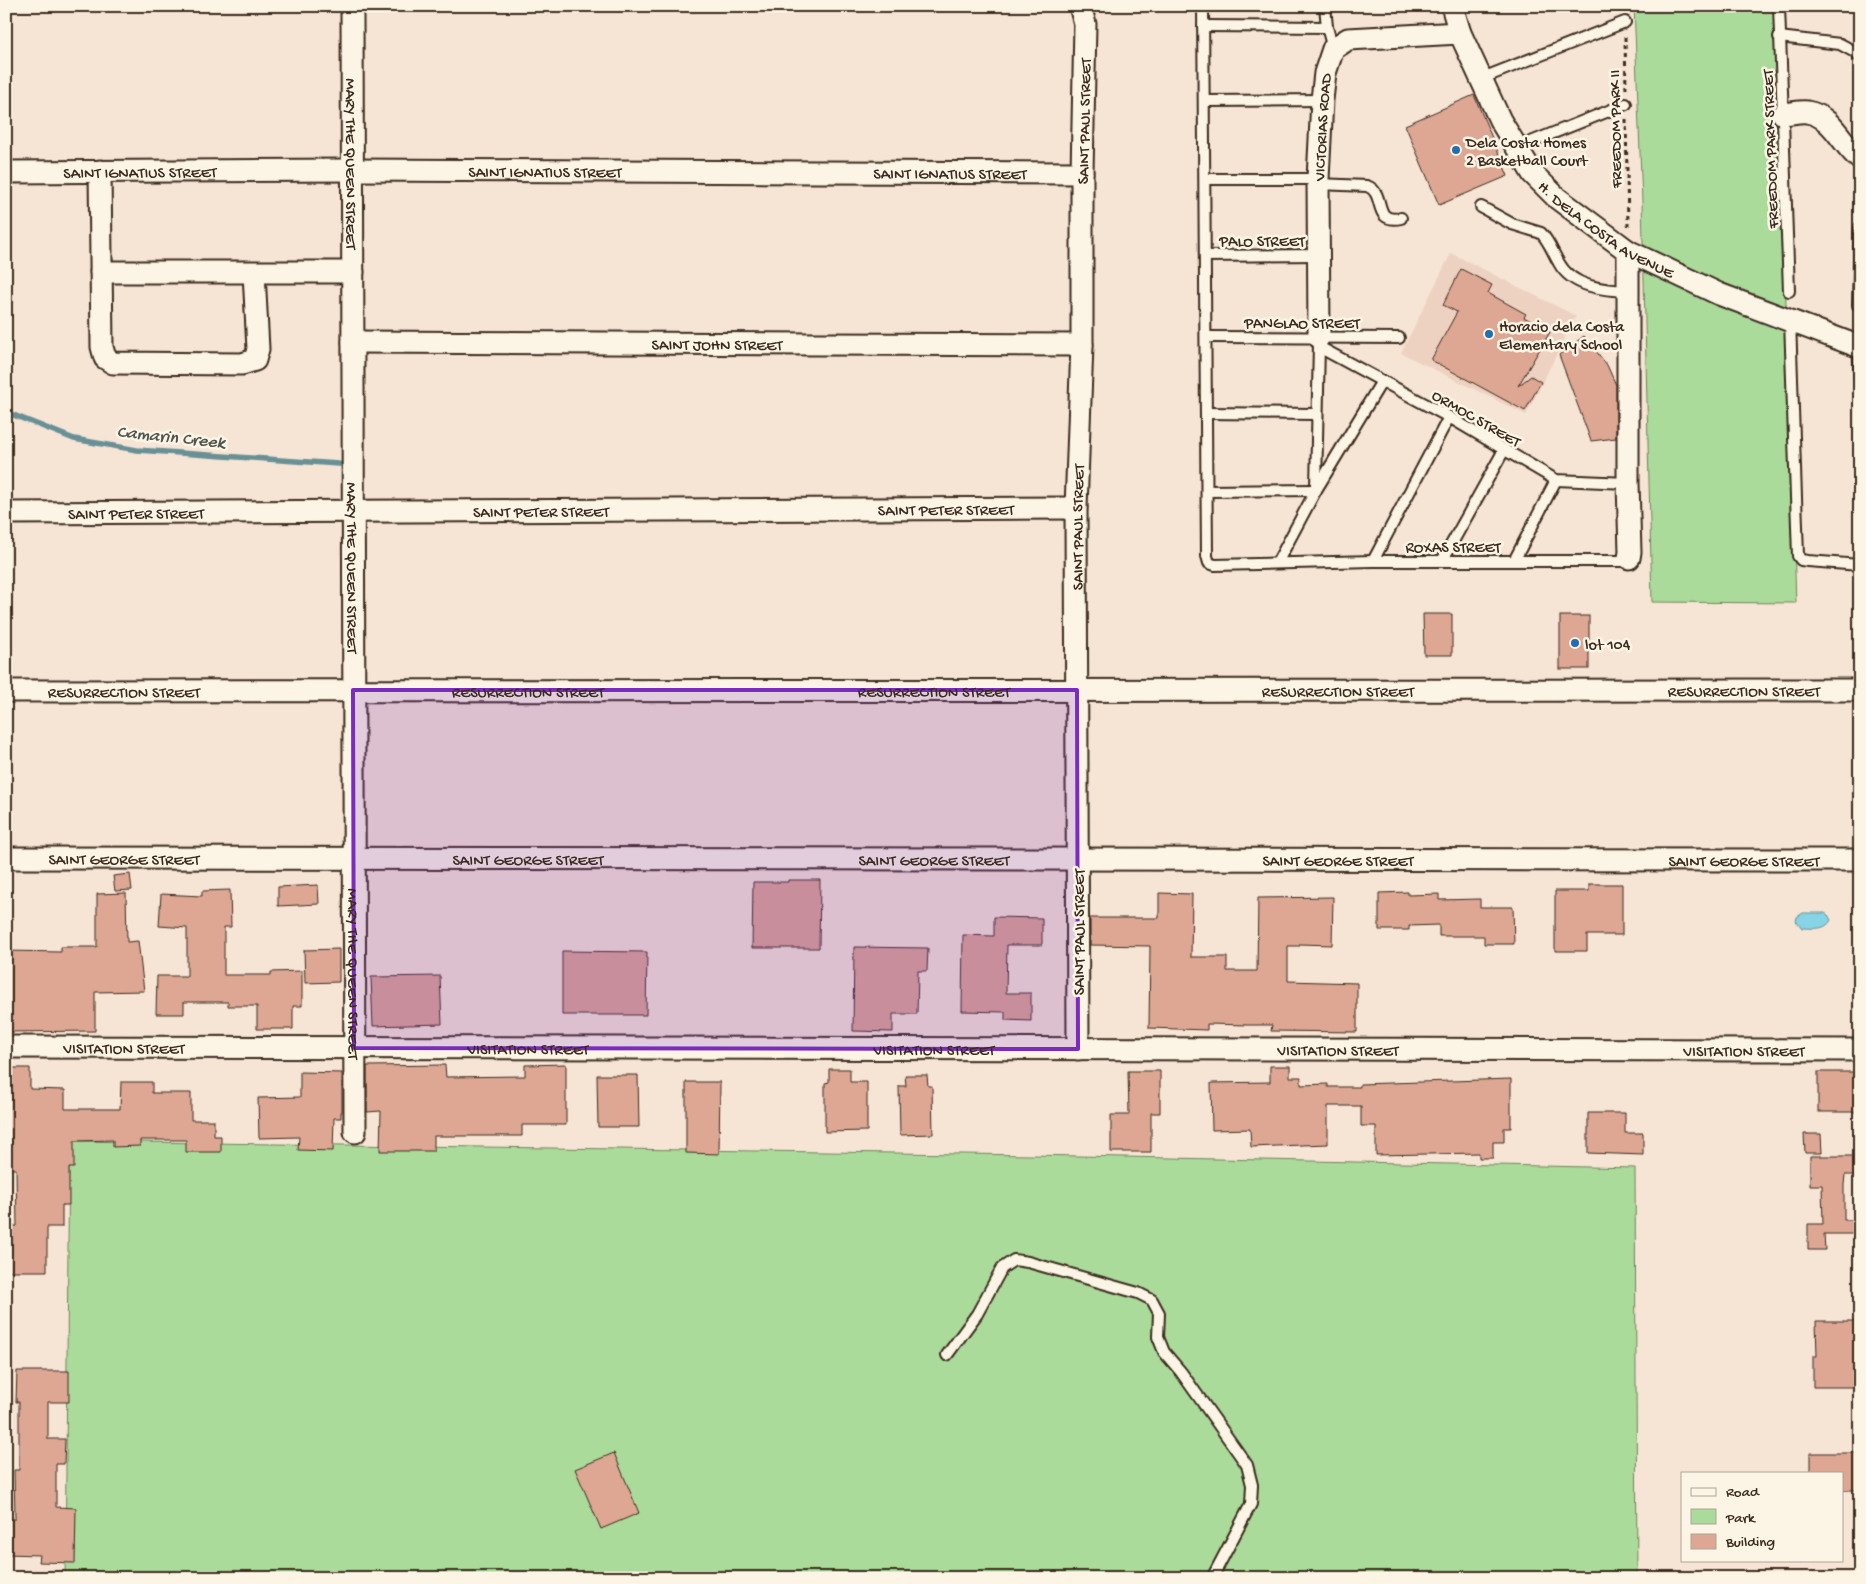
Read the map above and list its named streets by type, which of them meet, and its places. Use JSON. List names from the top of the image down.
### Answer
{
  "streets": {
    "street": [
      "SAINT PAUL STREET",
      "VICTORIAS ROAD",
      "MARY THE QUEEN STREET",
      "SAINT IGNATIUS STREET",
      "H. DELA COSTA AVENUE",
      "SAINT JOHN STREET",
      "SAINT PETER STREET",
      "RESURRECTION STREET",
      "SAINT GEORGE STREET",
      "VISITATION STREET"
    ],
    "lane": [
      "FREEDOM PARK STREET",
      "PALO STREET",
      "PANGLAO STREET",
      "ORMOC STREET",
      "ROXAS STREET"
    ],
    "path": ["FREEDOM PARK II"]
  },
  "crossings": [
    ["SAINT PAUL STREET", "SAINT IGNATIUS STREET"],
    ["SAINT PAUL STREET", "SAINT JOHN STREET"],
    ["SAINT PAUL STREET", "SAINT PETER STREET"],
    ["SAINT PAUL STREET", "RESURRECTION STREET"],
    ["SAINT PAUL STREET", "SAINT GEORGE STREET"],
    ["SAINT PAUL STREET", "VISITATION STREET"],
    ["VICTORIAS ROAD", "H. DELA COSTA AVENUE"],
    ["VICTORIAS ROAD", "PALO STREET"],
    ["VICTORIAS ROAD", "PANGLAO STREET"],
    ["VICTORIAS ROAD", "ORMOC STREET"],
    ["FREEDOM PARK II", "H. DELA COSTA AVENUE"],
    ["MARY THE QUEEN STREET", "SAINT IGNATIUS STREET"],
    ["MARY THE QUEEN STREET", "SAINT JOHN STREET"],
    ["MARY THE QUEEN STREET", "SAINT PETER STREET"],
    ["MARY THE QUEEN STREET", "RESURRECTION STREET"],
    ["MARY THE QUEEN STREET", "SAINT GEORGE STREET"],
    ["MARY THE QUEEN STREET", "VISITATION STREET"],
    ["PANGLAO STREET", "ORMOC STREET"]
  ],
  "water": ["Camarin Creek"],
  "places": ["Dela Costa Homes 2 Basketball Court", "Horacio dela Costa Elementary School", "lot 104"],
  "legend": ["Road", "Park", "Building"]
}
